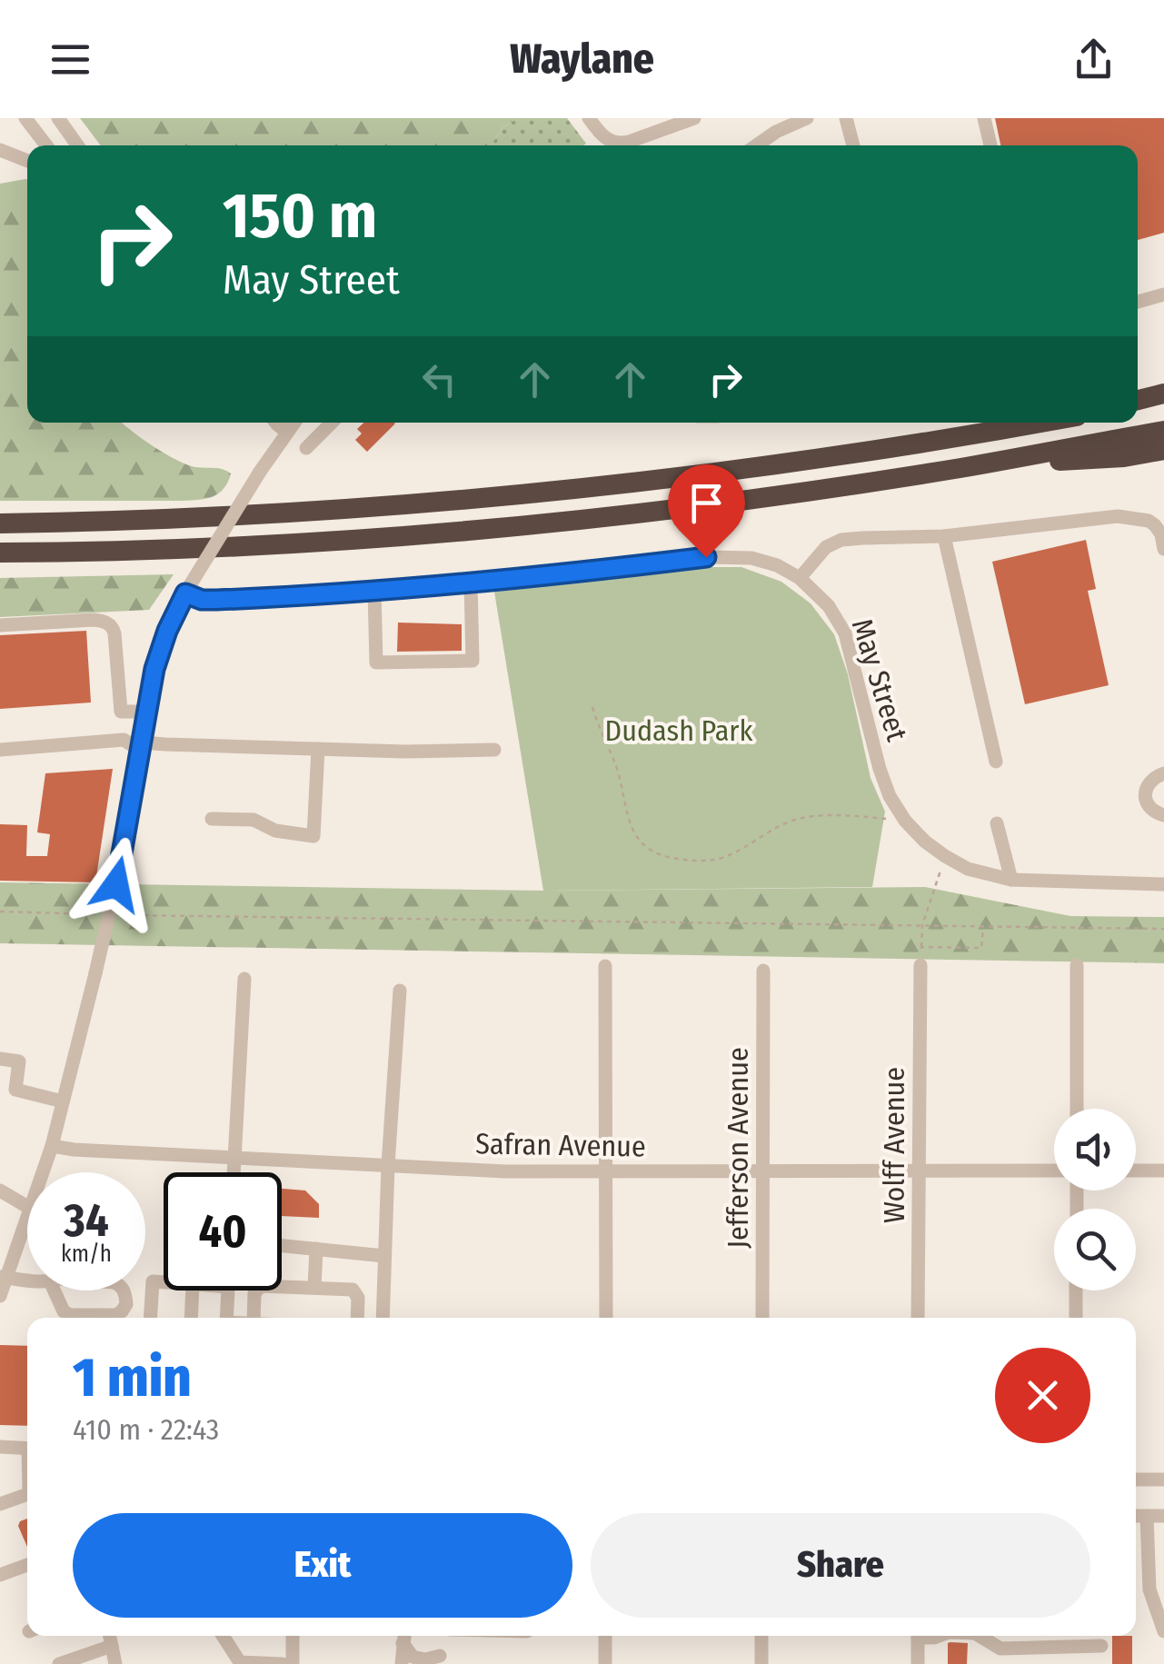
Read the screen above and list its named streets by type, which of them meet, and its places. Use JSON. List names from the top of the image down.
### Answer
{
  "streets": {
    "street": [
      "May Street",
      "Safran Avenue",
      "Wolff Avenue",
      "Jefferson Avenue"
    ]
  },
  "crossings": [
    ["Safran Avenue", "Wolff Avenue"],
    ["Safran Avenue", "Jefferson Avenue"]
  ],
  "parks": ["Dudash Park"],
  "page": {
    "header": "Waylane",
    "turn": ["150 m", "May Street"],
    "speed": "34 km/h",
    "limit": "40",
    "heading": ["1 min", "410 m · 22:43"],
    "buttons": ["Exit", "Share"]
  }
}
